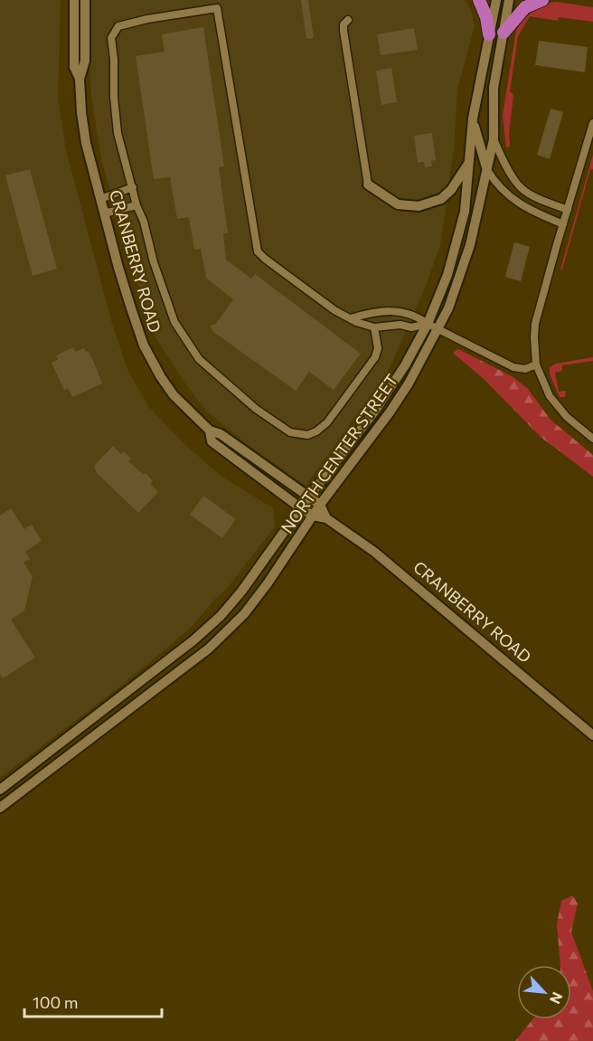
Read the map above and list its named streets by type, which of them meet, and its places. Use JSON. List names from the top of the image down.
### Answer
{
  "streets": {
    "street": ["CRANBERRY ROAD", "NORTH CENTER STREET"]
  },
  "crossings": [
    ["CRANBERRY ROAD", "NORTH CENTER STREET"]
  ],
  "scale_bar": "100 m",
  "north": "bottom right"
}
